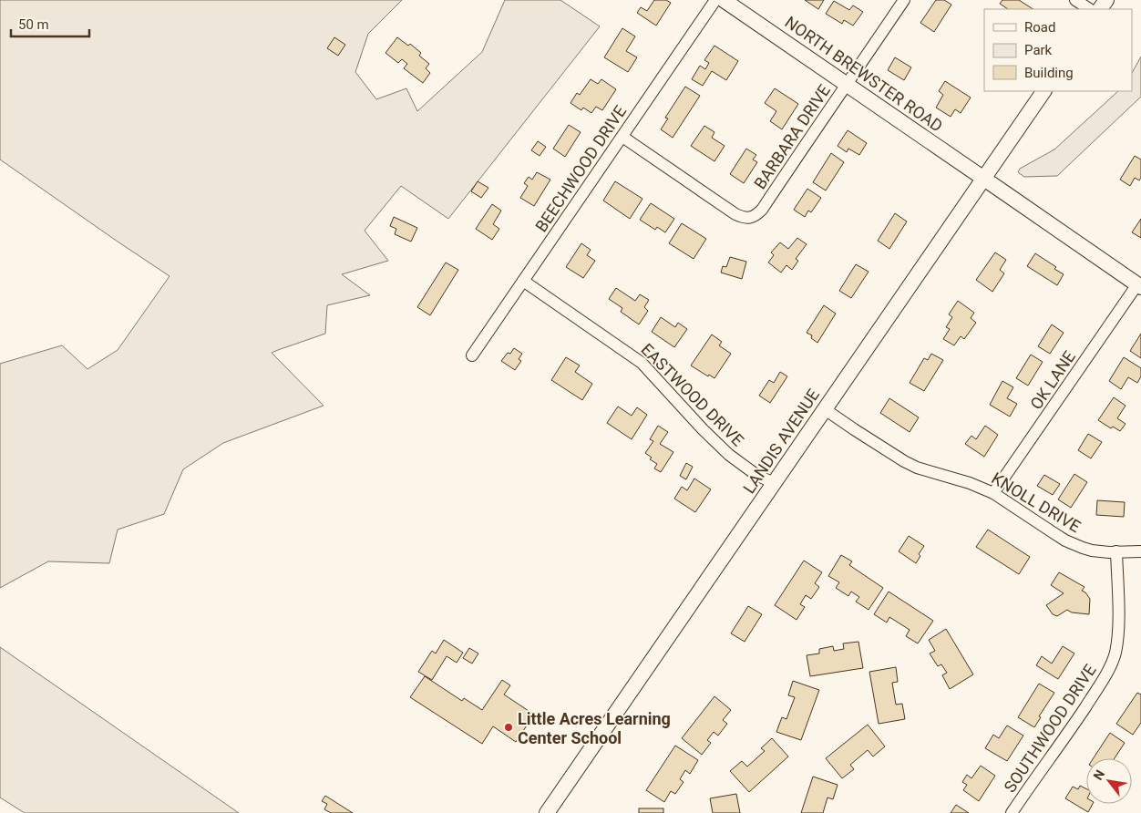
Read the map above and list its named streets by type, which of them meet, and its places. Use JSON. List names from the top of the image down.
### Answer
{
  "streets": {
    "main road": ["NORTH BREWSTER ROAD", "LANDIS AVENUE"],
    "street": [
      "BARBARA DRIVE",
      "BEECHWOOD DRIVE",
      "OK LANE",
      "EASTWOOD DRIVE",
      "KNOLL DRIVE",
      "SOUTHWOOD DRIVE"
    ]
  },
  "crossings": [
    ["NORTH BREWSTER ROAD", "BARBARA DRIVE"],
    ["NORTH BREWSTER ROAD", "OK LANE"],
    ["NORTH BREWSTER ROAD", "LANDIS AVENUE"],
    ["BARBARA DRIVE", "BEECHWOOD DRIVE"],
    ["BEECHWOOD DRIVE", "EASTWOOD DRIVE"],
    ["OK LANE", "KNOLL DRIVE"],
    ["EASTWOOD DRIVE", "LANDIS AVENUE"],
    ["LANDIS AVENUE", "KNOLL DRIVE"],
    ["KNOLL DRIVE", "SOUTHWOOD DRIVE"]
  ],
  "places": ["Little Acres Learning Center School"],
  "legend": ["Road", "Park", "Building"],
  "scale_bar": "50 m",
  "north": "top left"
}
